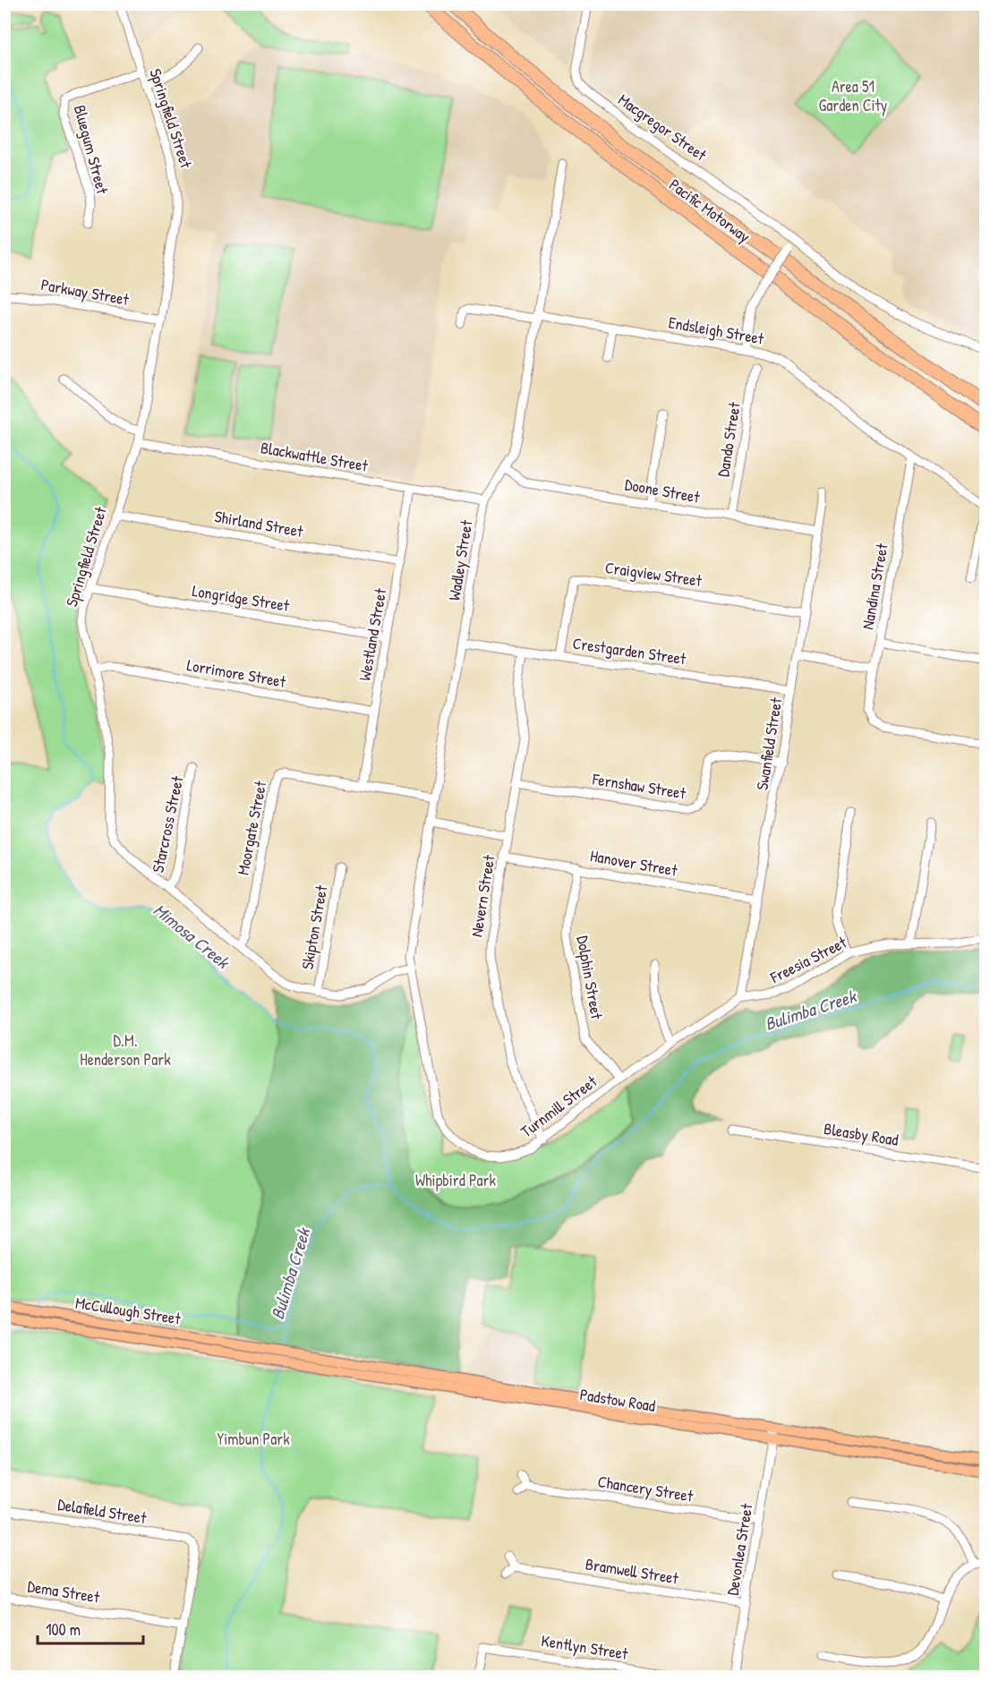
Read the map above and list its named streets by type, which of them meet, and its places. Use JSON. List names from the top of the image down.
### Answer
{
  "streets": {
    "highway": ["Pacific Motorway"],
    "main road": ["McCullough Street", "Padstow Road"],
    "street": [
      "Springfield Street",
      "Macgregor Street",
      "Bluegum Street",
      "Parkway Street",
      "Endsleigh Street",
      "Dando Street",
      "Blackwattle Street",
      "Doone Street",
      "Shirland Street",
      "Wadley Street",
      "Craigview Street",
      "Nandina Street",
      "Longridge Street",
      "Westland Street",
      "Crestgarden Street",
      "Lorrimore Street",
      "Swanfield Street",
      "Fernshaw Street",
      "Starcross Street",
      "Moorgate Street",
      "Hanover Street",
      "Nevern Street",
      "Skipton Street",
      "Freesia Street",
      "Dolphin Street",
      "Turnmill Street",
      "Bleasby Road",
      "Chancery Street",
      "Delafield Street",
      "Devonlea Street",
      "Bramwell Street",
      "Dema Street",
      "Kentlyn Street"
    ]
  },
  "crossings": [
    ["Springfield Street", "Bluegum Street"],
    ["Springfield Street", "Parkway Street"],
    ["Springfield Street", "Blackwattle Street"],
    ["Springfield Street", "Shirland Street"],
    ["Springfield Street", "Wadley Street"],
    ["Springfield Street", "Longridge Street"],
    ["Springfield Street", "Lorrimore Street"],
    ["Springfield Street", "Starcross Street"],
    ["Springfield Street", "Moorgate Street"],
    ["Springfield Street", "Skipton Street"],
    ["Springfield Street", "Turnmill Street"],
    ["Endsleigh Street", "Wadley Street"],
    ["Endsleigh Street", "Nandina Street"],
    ["Dando Street", "Doone Street"],
    ["Blackwattle Street", "Wadley Street"],
    ["Blackwattle Street", "Westland Street"],
    ["Doone Street", "Wadley Street"],
    ["Doone Street", "Swanfield Street"],
    ["Shirland Street", "Westland Street"],
    ["Wadley Street", "Crestgarden Street"],
    ["Wadley Street", "Moorgate Street"],
    ["Wadley Street", "Turnmill Street"],
    ["Craigview Street", "Crestgarden Street"],
    ["Craigview Street", "Swanfield Street"],
    ["Longridge Street", "Westland Street"],
    ["Westland Street", "Lorrimore Street"],
    ["Westland Street", "Moorgate Street"],
    ["Crestgarden Street", "Swanfield Street"],
    ["Crestgarden Street", "Nevern Street"],
    ["Swanfield Street", "Fernshaw Street"],
    ["Swanfield Street", "Hanover Street"],
    ["Swanfield Street", "Freesia Street"],
    ["Swanfield Street", "Turnmill Street"],
    ["Fernshaw Street", "Nevern Street"],
    ["Hanover Street", "Nevern Street"],
    ["Hanover Street", "Dolphin Street"],
    ["Nevern Street", "Turnmill Street"],
    ["Freesia Street", "Turnmill Street"],
    ["Dolphin Street", "Turnmill Street"],
    ["McCullough Street", "Padstow Road"],
    ["Padstow Road", "Devonlea Street"],
    ["Chancery Street", "Devonlea Street"],
    ["Delafield Street", "Dema Street"],
    ["Devonlea Street", "Bramwell Street"]
  ],
  "water": ["Mimosa Creek", "Bulimba Creek"],
  "parks": [
    "Area 51 Garden City",
    "D.M. Henderson Park",
    "Whipbird Park",
    "Yimbun Park"
  ],
  "scale_bar": "100 m"
}
